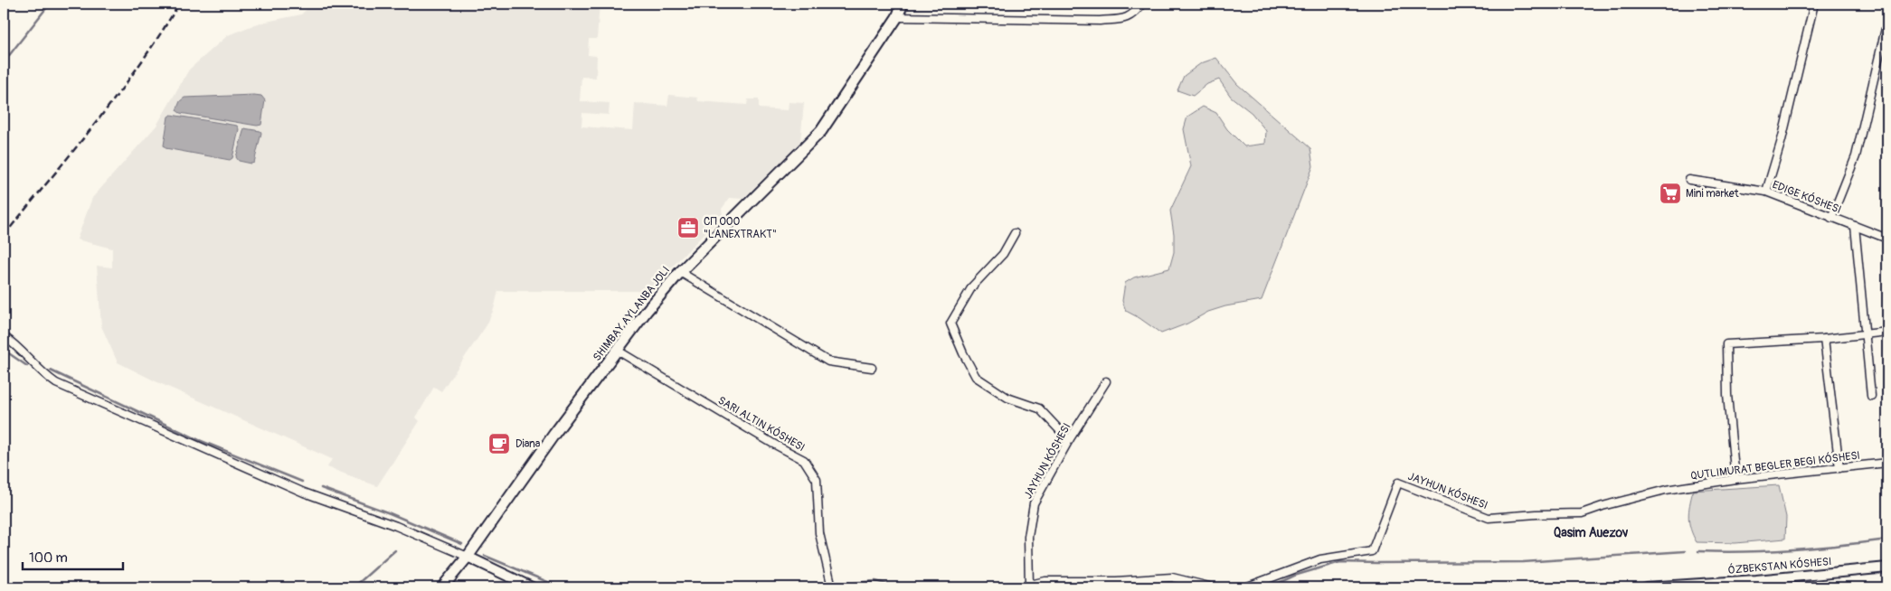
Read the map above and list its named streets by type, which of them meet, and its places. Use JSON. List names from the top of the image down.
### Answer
{
  "streets": {
    "street": [
      "EDIGE KÓSHESI",
      "JAYHUN KÓSHESI",
      "QUTLIMURAT BEGLER BEGI KÓSHESI",
      "ÓZBEKSTAN KÓSHESI"
    ]
  },
  "crossings": [
    ["JAYHUN KÓSHESI", "QUTLIMURAT BEGLER BEGI KÓSHESI"]
  ],
  "districts": ["Qasim Auezov"],
  "places": {
    "supermarket": ["Mini market"],
    "office": ["СП ООО \"LANEXTRAKT\""],
    "cafe": ["Diana"]
  },
  "scale_bar": "100 m"
}
